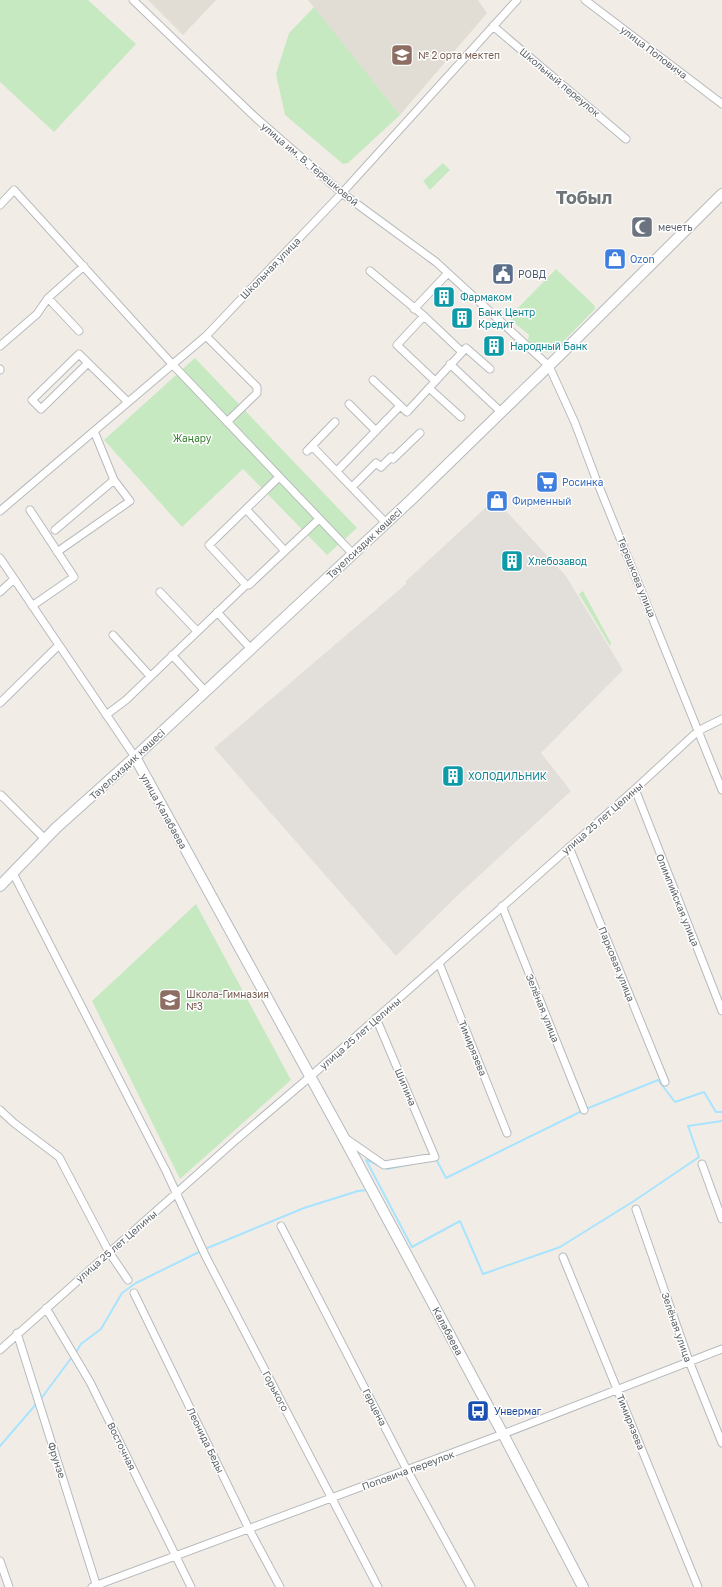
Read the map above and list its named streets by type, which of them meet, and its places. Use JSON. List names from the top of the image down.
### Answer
{
  "streets": {
    "street": [
      "улица Поповича",
      "Школьный переулок",
      "улица им. В. Терешковой",
      "Школьная улица",
      "Тауелсиздик көшесі",
      "Терешкова улица",
      "улица Калабаева",
      "улица 25 лет Целины",
      "Олимпийская улица",
      "Парковая улица",
      "Зелёная улица",
      "Тимирязева",
      "Шипина",
      "Калабаева",
      "Горького",
      "Герцена",
      "Леонида Беды",
      "Восточная",
      "Фрунзе",
      "Поповича переулок"
    ]
  },
  "crossings": [
    ["Школьный переулок", "Школьная улица"],
    ["улица им. В. Терешковой", "Школьная улица"],
    ["улица им. В. Терешковой", "Тауелсиздик көшесі"],
    ["улица им. В. Терешковой", "Терешкова улица"],
    ["Тауелсиздик көшесі", "Терешкова улица"],
    ["Тауелсиздик көшесі", "улица Калабаева"],
    ["Тауелсиздик көшесі", "Горького"],
    ["Терешкова улица", "улица 25 лет Целины"],
    ["улица Калабаева", "улица 25 лет Целины"],
    ["улица Калабаева", "Калабаева"],
    ["улица 25 лет Целины", "Олимпийская улица"],
    ["улица 25 лет Целины", "Парковая улица"],
    ["улица 25 лет Целины", "Зелёная улица"],
    ["улица 25 лет Целины", "Тимирязева"],
    ["улица 25 лет Целины", "Шипина"],
    ["улица 25 лет Целины", "Калабаева"],
    ["улица 25 лет Целины", "Горького"],
    ["улица 25 лет Целины", "Восточная"],
    ["улица 25 лет Целины", "Фрунзе"],
    ["Зелёная улица", "Поповича переулок"],
    ["Тимирязева", "Поповича переулок"],
    ["Шипина", "Калабаева"],
    ["Калабаева", "Поповича переулок"],
    ["Горького", "Поповича переулок"],
    ["Герцена", "Поповича переулок"],
    ["Леонида Беды", "Поповича переулок"],
    ["Восточная", "Поповича переулок"],
    ["Фрунзе", "Поповича переулок"]
  ],
  "districts": ["Тобыл"],
  "parks": ["Жаңару"],
  "places": {
    "school or university": ["№ 2 орта мектеп", "Школа-Гимназия №3"],
    "mosque": ["мечеть"],
    "shop": ["Ozon", "Фирменный"],
    "public building": ["РОВД"],
    "building": [
      "Фармаком",
      "Банк Центр Кредит",
      "Народный Банк",
      "Хлебозавод",
      "ХОЛОДИЛЬНИК"
    ],
    "supermarket": ["Росинка"],
    "bus stop": ["Унвермаг"]
  }
}
